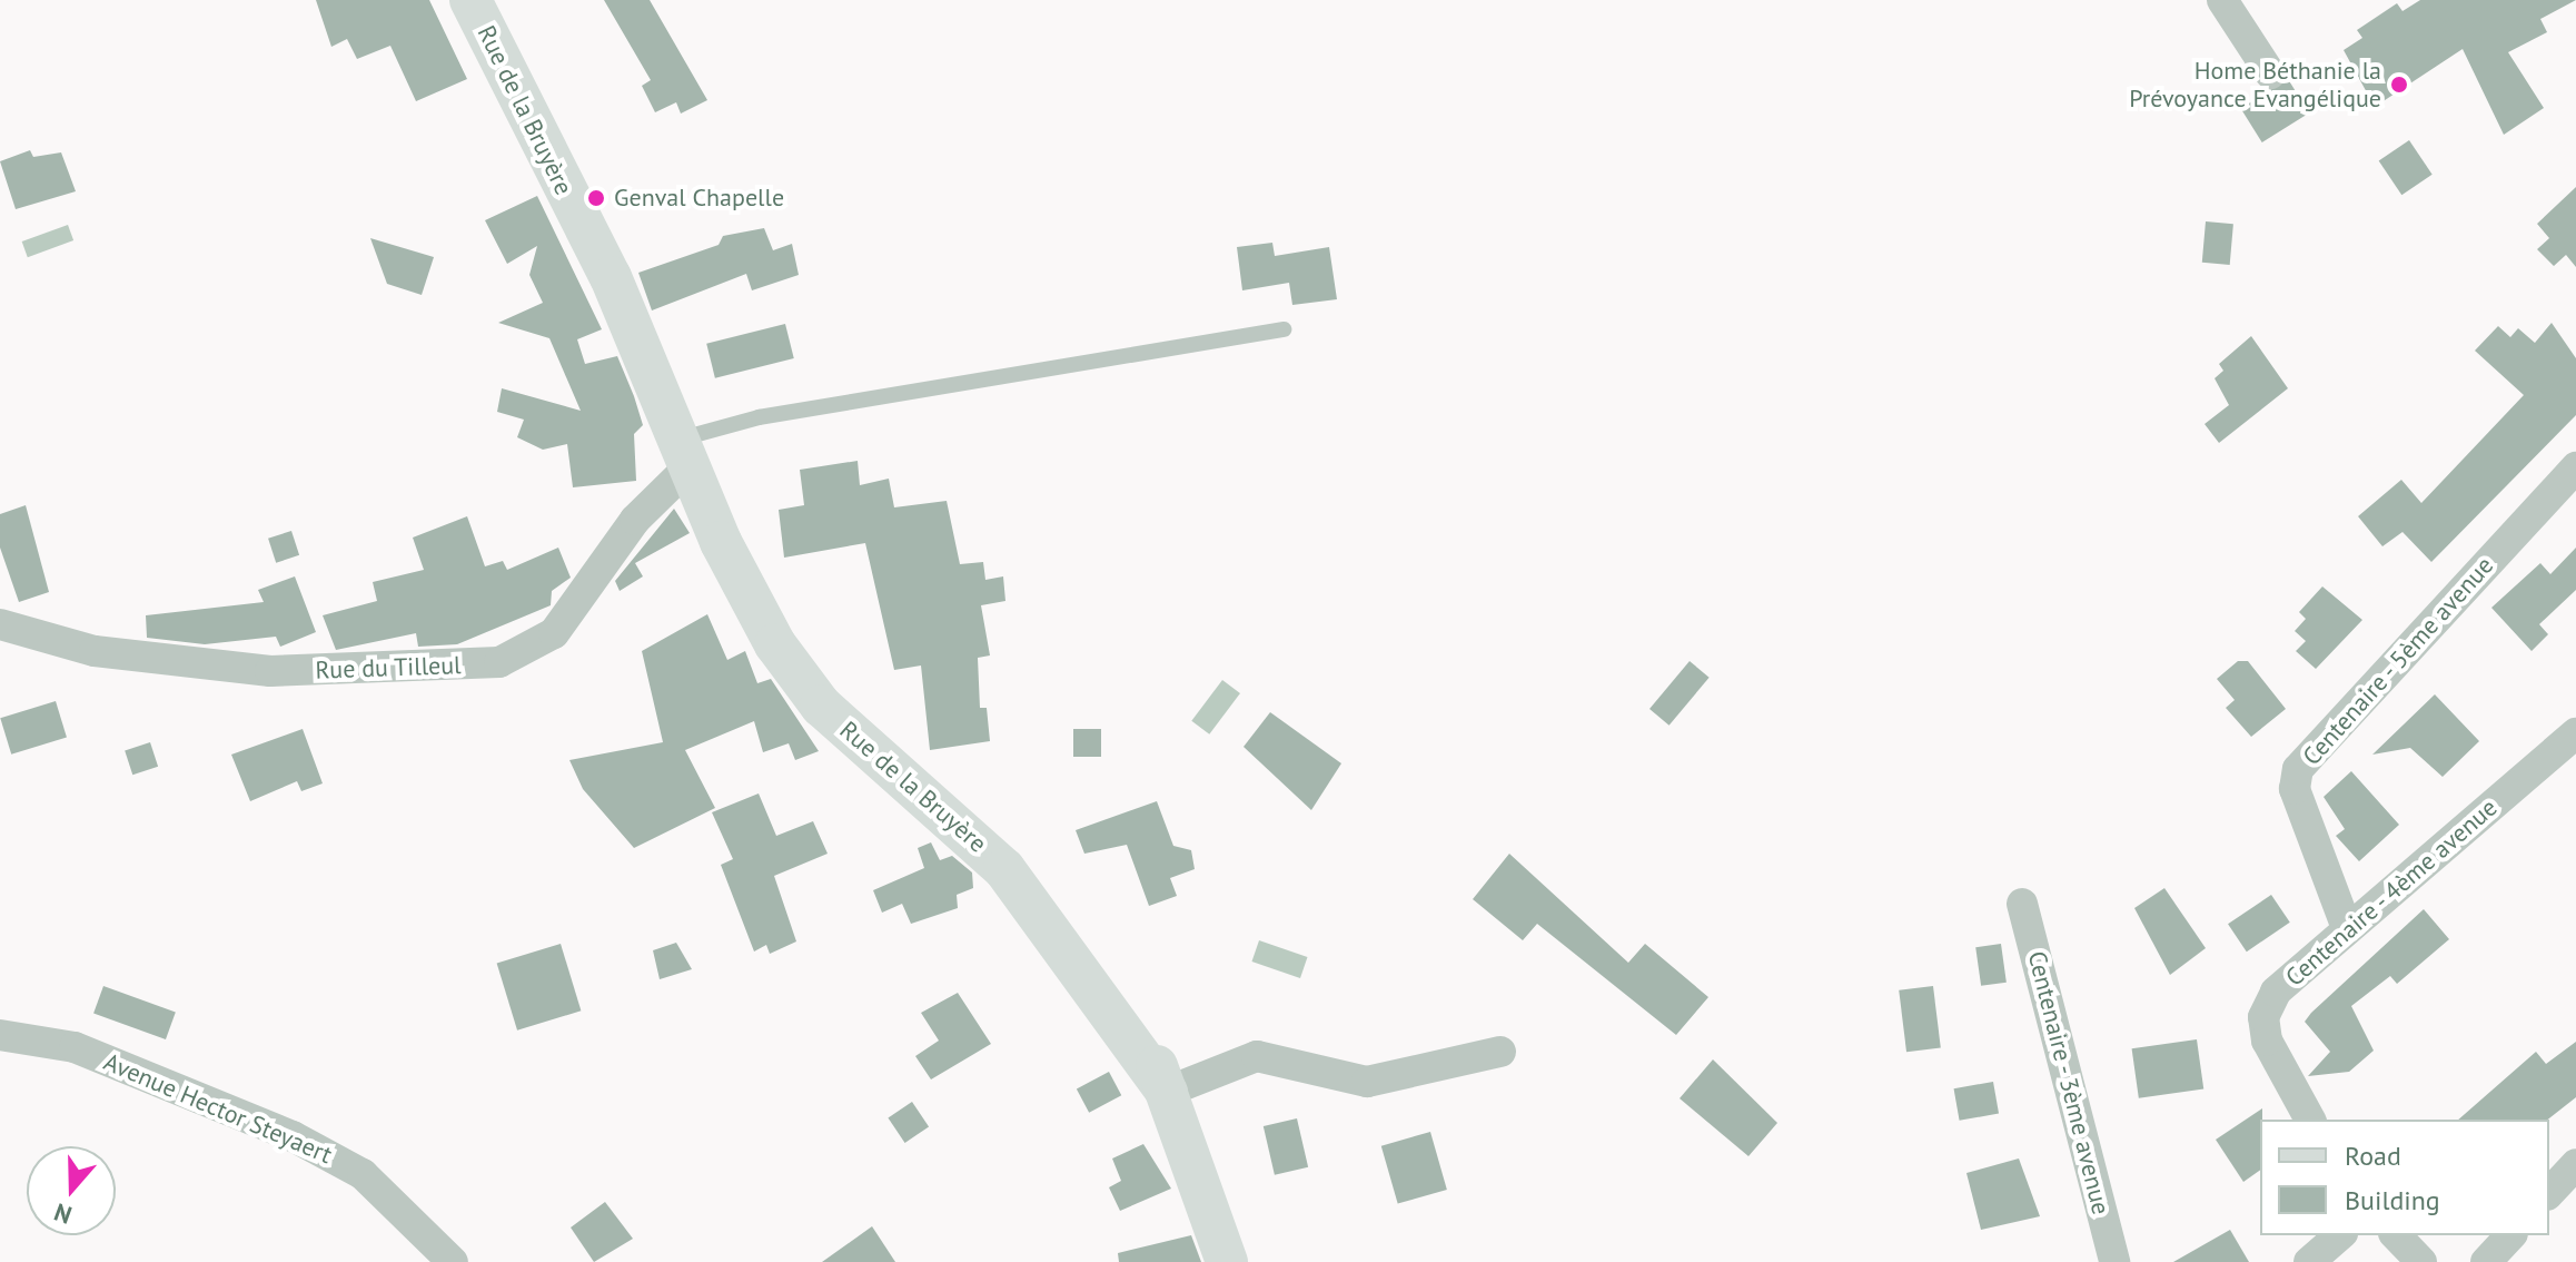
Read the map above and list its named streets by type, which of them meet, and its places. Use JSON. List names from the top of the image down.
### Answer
{
  "streets": {
    "main road": ["Rue de la Bruyère"],
    "street": [
      "Centenaire - 5ème avenue",
      "Rue du Tilleul",
      "Centenaire - 4ème avenue",
      "Centenaire - 3ème avenue",
      "Avenue Hector Steyaert"
    ]
  },
  "crossings": [
    ["Rue de la Bruyère", "Rue du Tilleul"],
    ["Centenaire - 5ème avenue", "Centenaire - 4ème avenue"]
  ],
  "places": ["Home Béthanie la Prévoyance Evangélique", "Genval Chapelle"],
  "legend": ["Road", "Building"],
  "north": "bottom"
}
